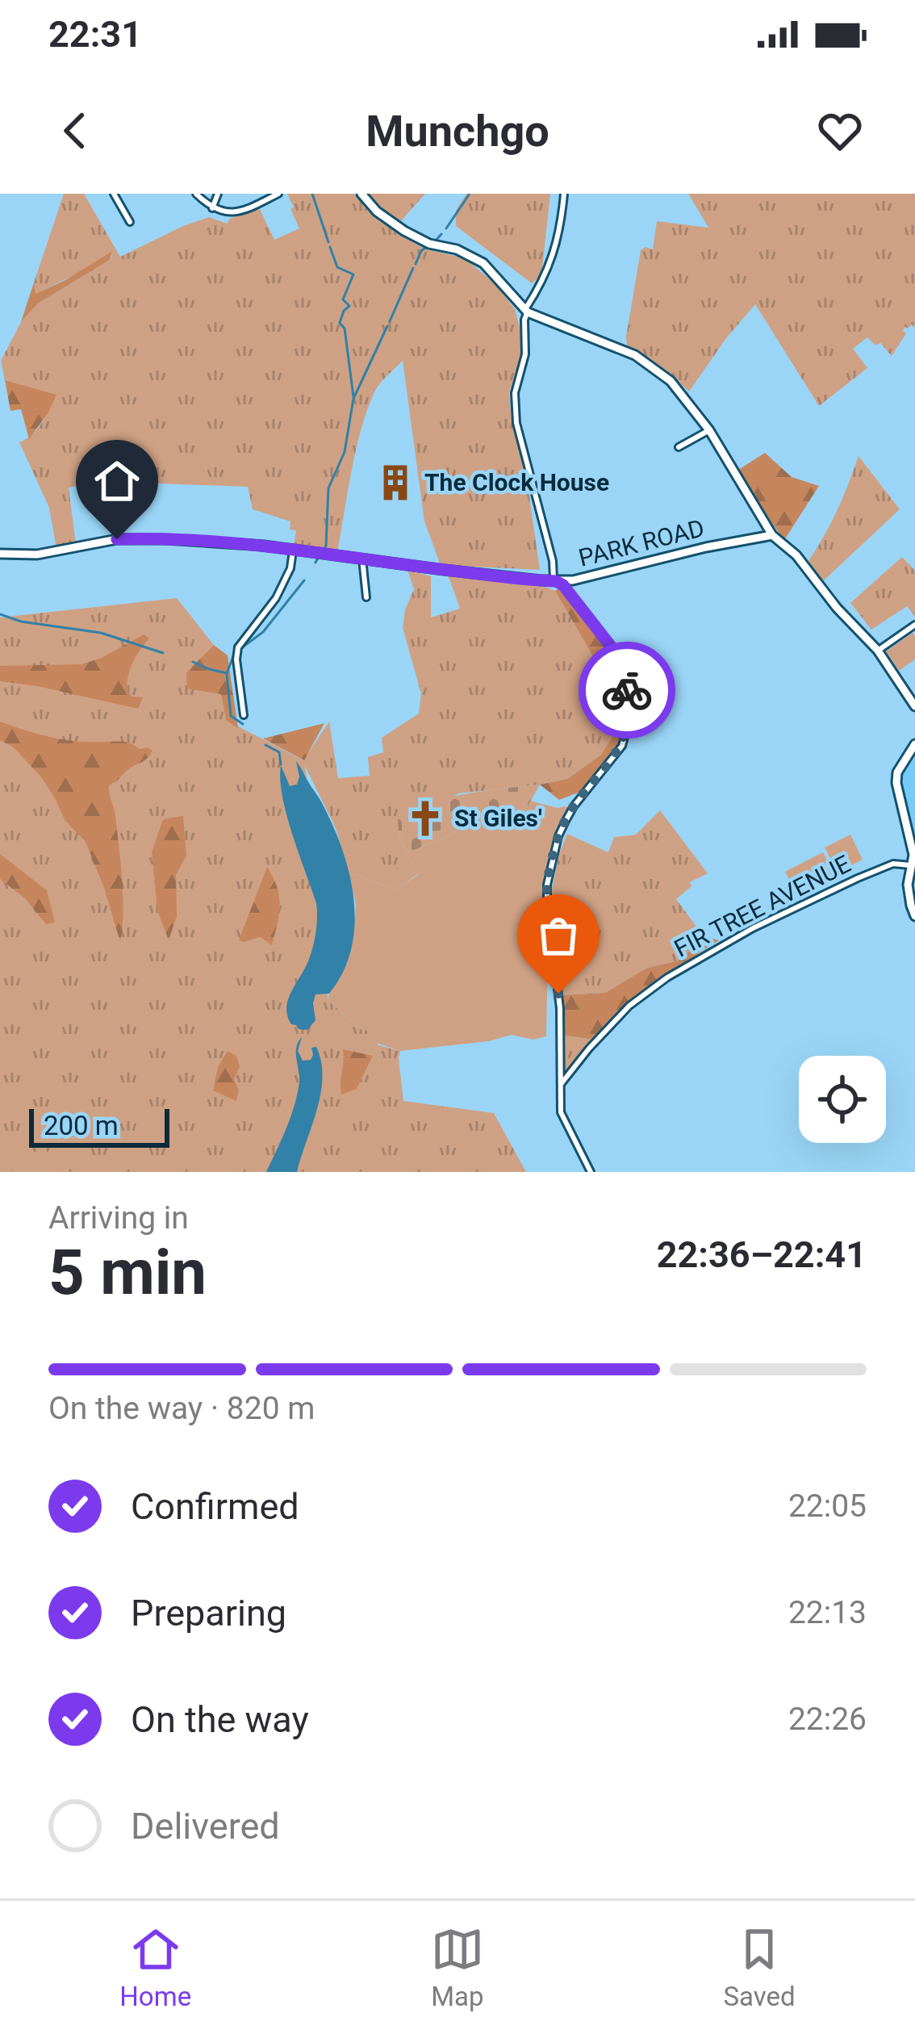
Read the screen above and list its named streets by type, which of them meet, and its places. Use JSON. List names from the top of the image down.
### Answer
{
  "streets": {
    "main road": ["PARK ROAD"],
    "street": ["FIR TREE AVENUE"]
  },
  "places": {
    "building": ["The Clock House"],
    "church": ["St Giles'"]
  },
  "scale_bar": "200 m",
  "page": {
    "status": "22:31",
    "header": "Munchgo",
    "scale": "200 m",
    "heading": ["5 min", "Arriving in", "22:36–22:41"],
    "bar": "On the way · 820 m",
    "list": [
      ["Confirmed", "22:05"],
      ["Preparing", "22:13"],
      ["On the way", "22:26"],
      "Delivered"
    ],
    "tabs": ["Home", "Map", "Saved"]
  }
}
